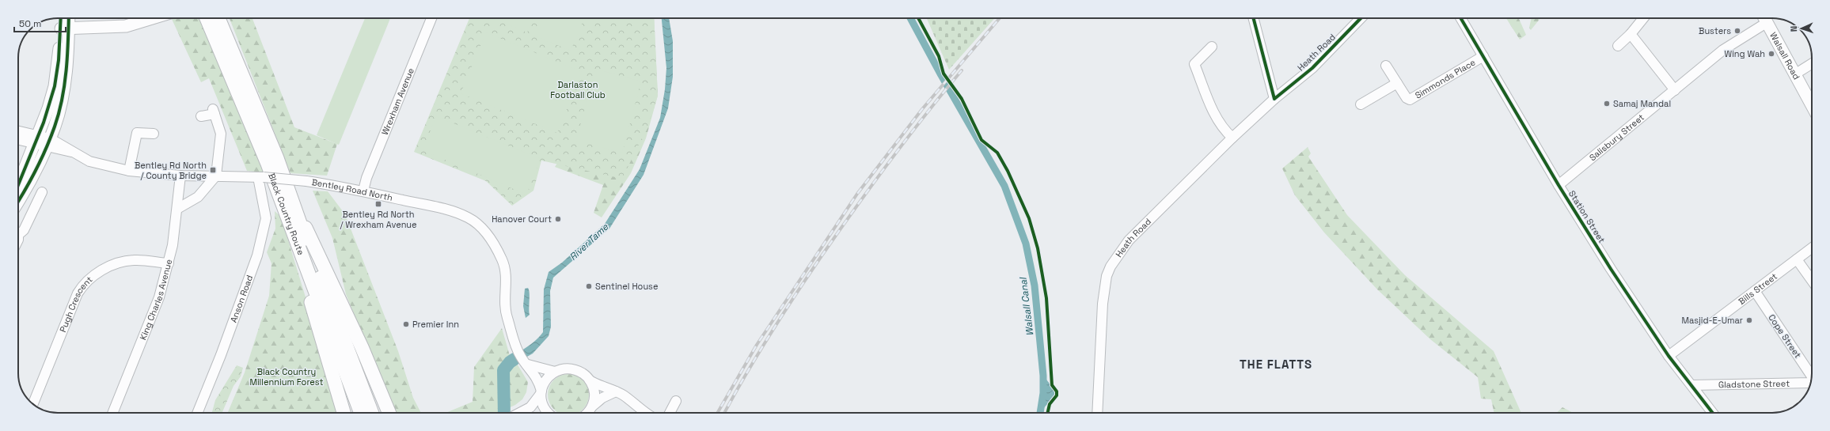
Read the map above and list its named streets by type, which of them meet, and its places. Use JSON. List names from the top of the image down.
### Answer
{
  "streets": {
    "highway": ["Black Country Route"],
    "main road": ["Walsall Road"],
    "street": [
      "Heath Road",
      "Simmonds Place",
      "Wrexham Avenue",
      "Salisbury Street",
      "Bentley Road North",
      "Station Street",
      "Bills Street",
      "King Charles Avenue",
      "Anson Road",
      "Pugh Crescent",
      "Cope Street",
      "Gladstone Street"
    ]
  },
  "crossings": [
    ["Walsall Road", "Salisbury Street"],
    ["Simmonds Place", "Station Street"],
    ["Wrexham Avenue", "Bentley Road North"],
    ["Salisbury Street", "Station Street"],
    ["Bentley Road North", "King Charles Avenue"],
    ["Bentley Road North", "Anson Road"],
    ["Station Street", "Bills Street"],
    ["Station Street", "Gladstone Street"],
    ["Bills Street", "Cope Street"],
    ["King Charles Avenue", "Pugh Crescent"]
  ],
  "districts": ["THE FLATTS"],
  "water": ["River Tame", "Walsall Canal"],
  "parks": ["Darlaston Football Club", "Black Country Millennium Forest"],
  "places": {
    "other": [
      "Busters",
      "Wing Wah",
      "Samaj Mandal",
      "Hanover Court",
      "Sentinel House",
      "Masjid-E-Umar",
      "Premier Inn"
    ],
    "transit": ["Bentley Rd North / County Bridge", "Bentley Rd North / Wrexham Avenue"]
  },
  "scale_bar": "50 m",
  "north": "left"
}
